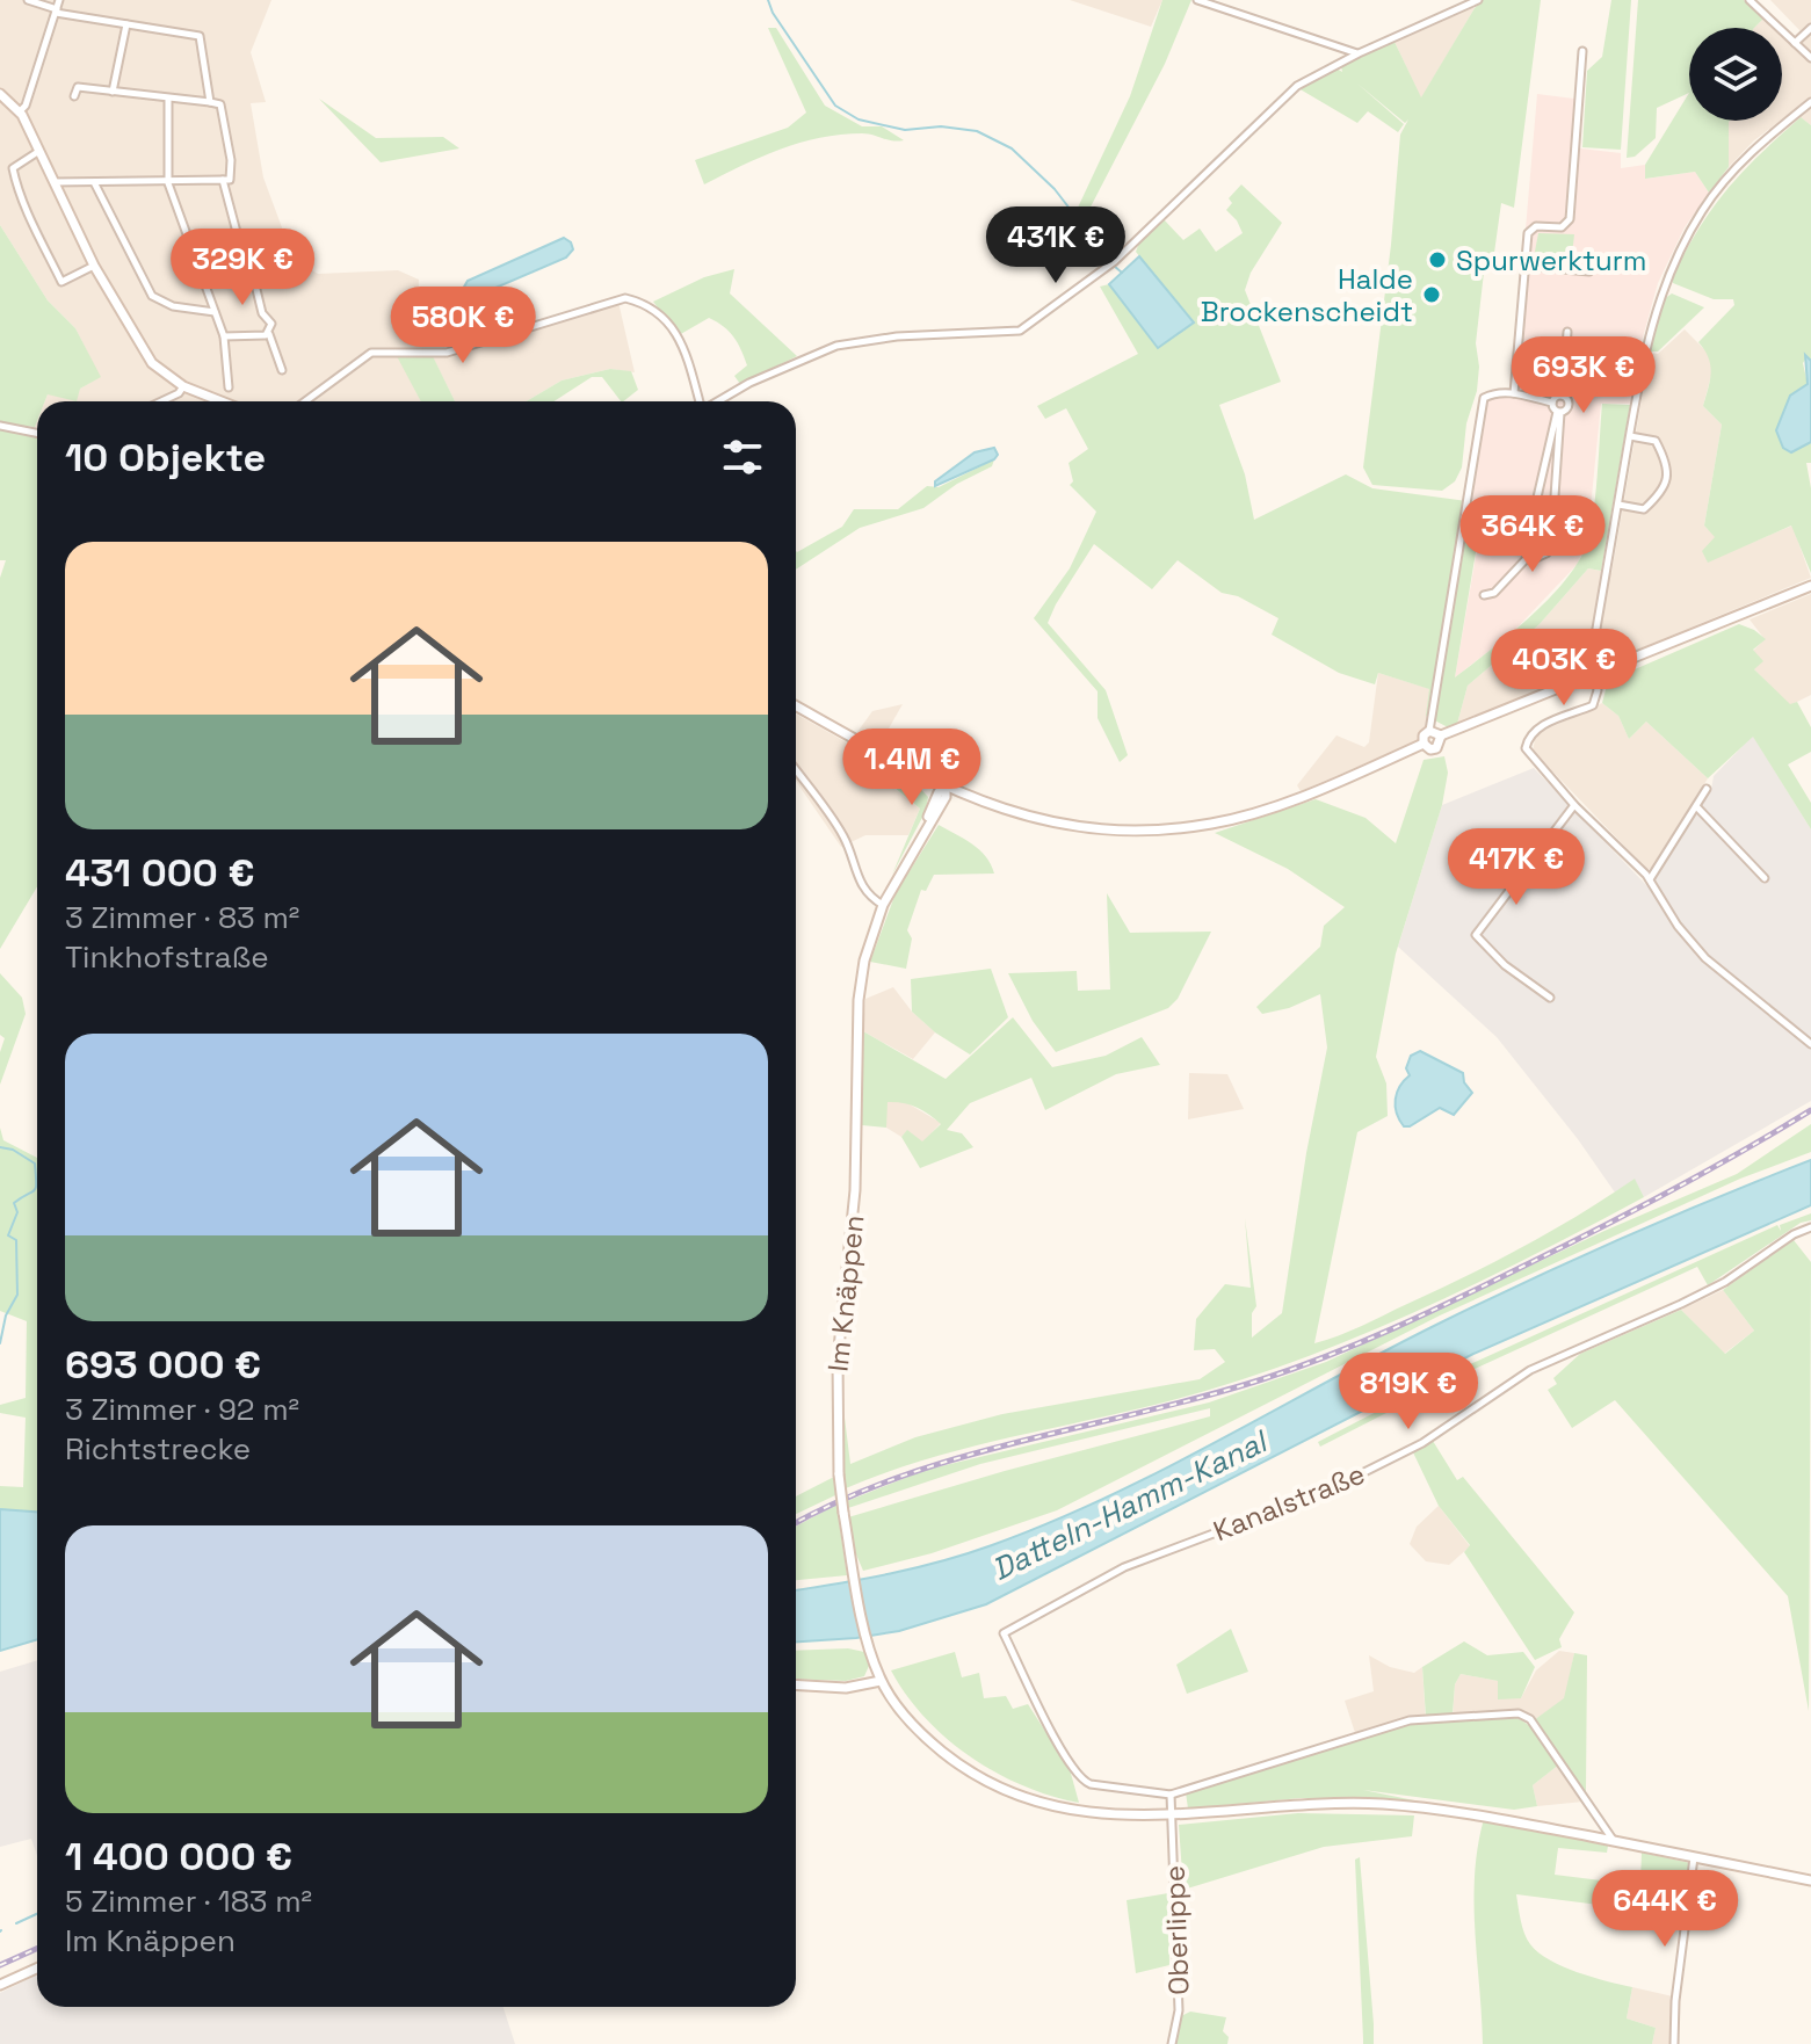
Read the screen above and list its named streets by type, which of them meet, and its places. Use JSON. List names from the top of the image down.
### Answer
{
  "streets": {
    "street": ["Im Knäppen", "Kanalstraße", "Oberlippe"]
  },
  "crossings": [
    ["Im Knäppen", "Oberlippe"],
    ["Kanalstraße", "Oberlippe"]
  ],
  "water": ["Datteln-Hamm-Kanal"],
  "places": ["Spurwerkturm", "Halde Brockenscheidt"],
  "page": {
    "price": [
      "431K €",
      "329K €",
      "580K €",
      "693K €",
      "364K €",
      "403K €",
      "1.4M €",
      "417K €",
      "819K €",
      "644K €"
    ],
    "heading": "10 Objekte",
    "list": [
      {
        "name": "431 000 €",
        "note": "3 Zimmer · 83 m² · Tinkhofstraße"
      },
      {
        "name": "693 000 €",
        "note": "3 Zimmer · 92 m² · Richtstrecke"
      },
      {
        "name": "1 400 000 €",
        "note": "5 Zimmer · 183 m² · Im Knäppen"
      }
    ]
  }
}
